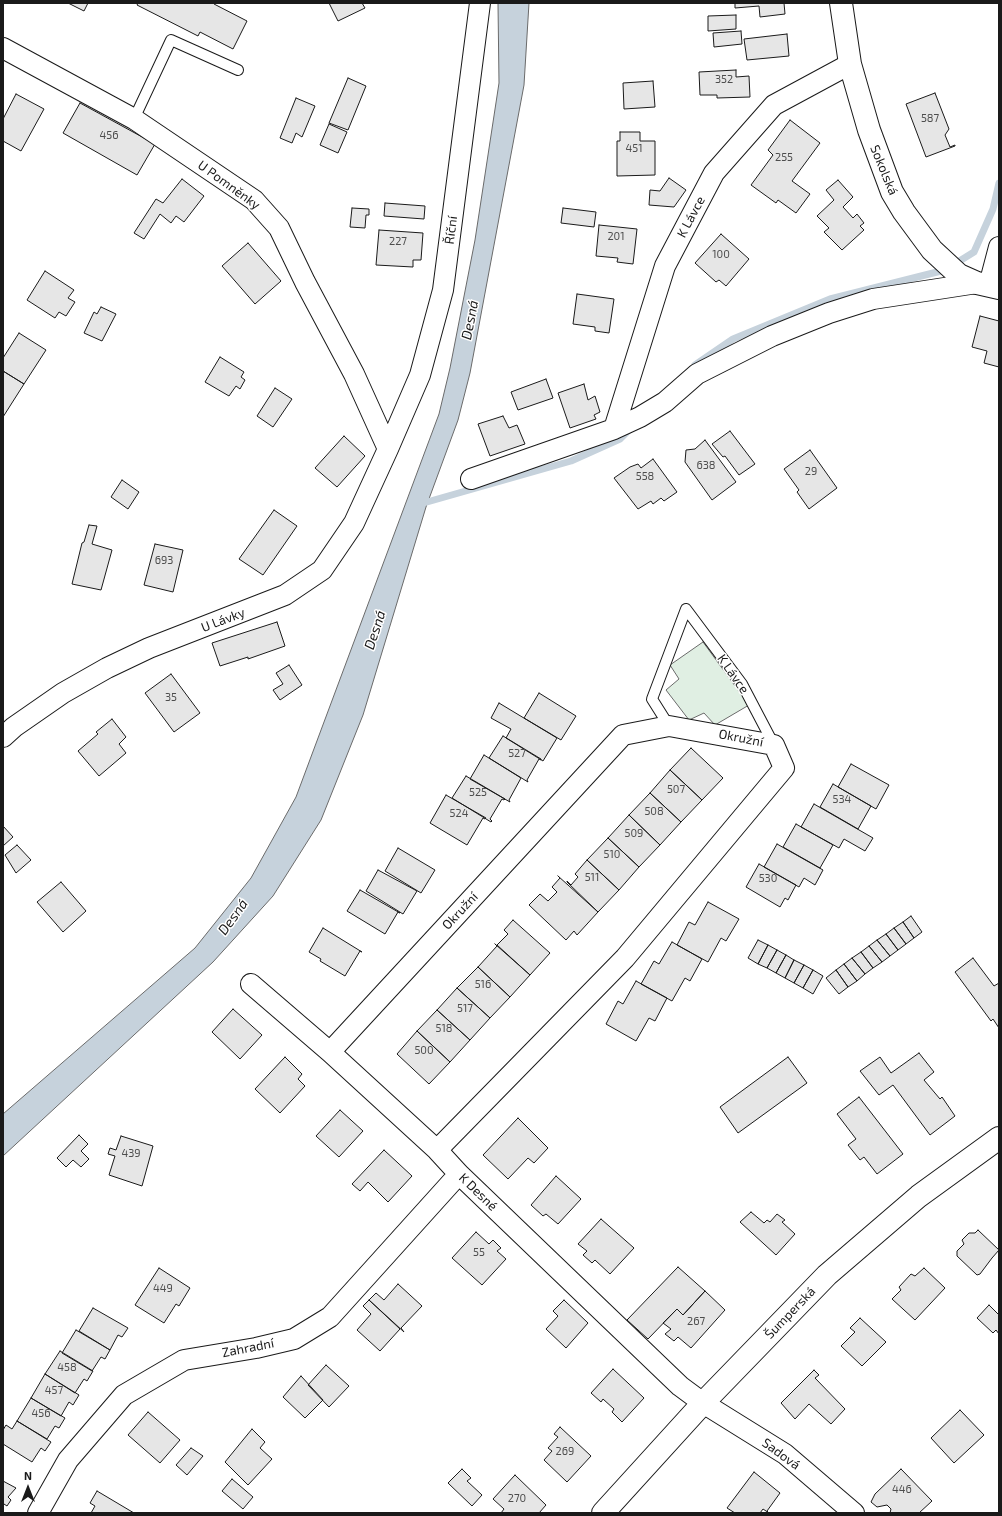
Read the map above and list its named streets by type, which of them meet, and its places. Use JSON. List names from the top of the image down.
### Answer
{
  "streets": {
    "street": [
      "Sokolská",
      "U Pomněnky",
      "K Lávce",
      "Říční",
      "U Lávky",
      "Okružní",
      "K Desné",
      "Šumperská",
      "Zahradní",
      "Sadová"
    ]
  },
  "crossings": [
    ["Sokolská", "K Lávce"],
    ["U Pomněnky", "Říční"],
    ["U Pomněnky", "U Lávky"],
    ["K Lávce", "Okružní"],
    ["Říční", "U Lávky"],
    ["Okružní", "K Desné"],
    ["K Desné", "Šumperská"],
    ["K Desné", "Zahradní"],
    ["K Desné", "Sadová"],
    ["Šumperská", "Sadová"]
  ],
  "water": ["Desná"],
  "house_numbers": [
    "352",
    "587",
    "456",
    "451",
    "255",
    "201",
    "227",
    "100",
    "638",
    "29",
    "558",
    "693",
    "35",
    "527",
    "507",
    "525",
    "534",
    "508",
    "524",
    "509",
    "510",
    "511",
    "530",
    "516",
    "517",
    "518",
    "500",
    "439",
    "55",
    "449",
    "267",
    "458",
    "457",
    "456",
    "269",
    "446",
    "270"
  ],
  "north": "top"
}
